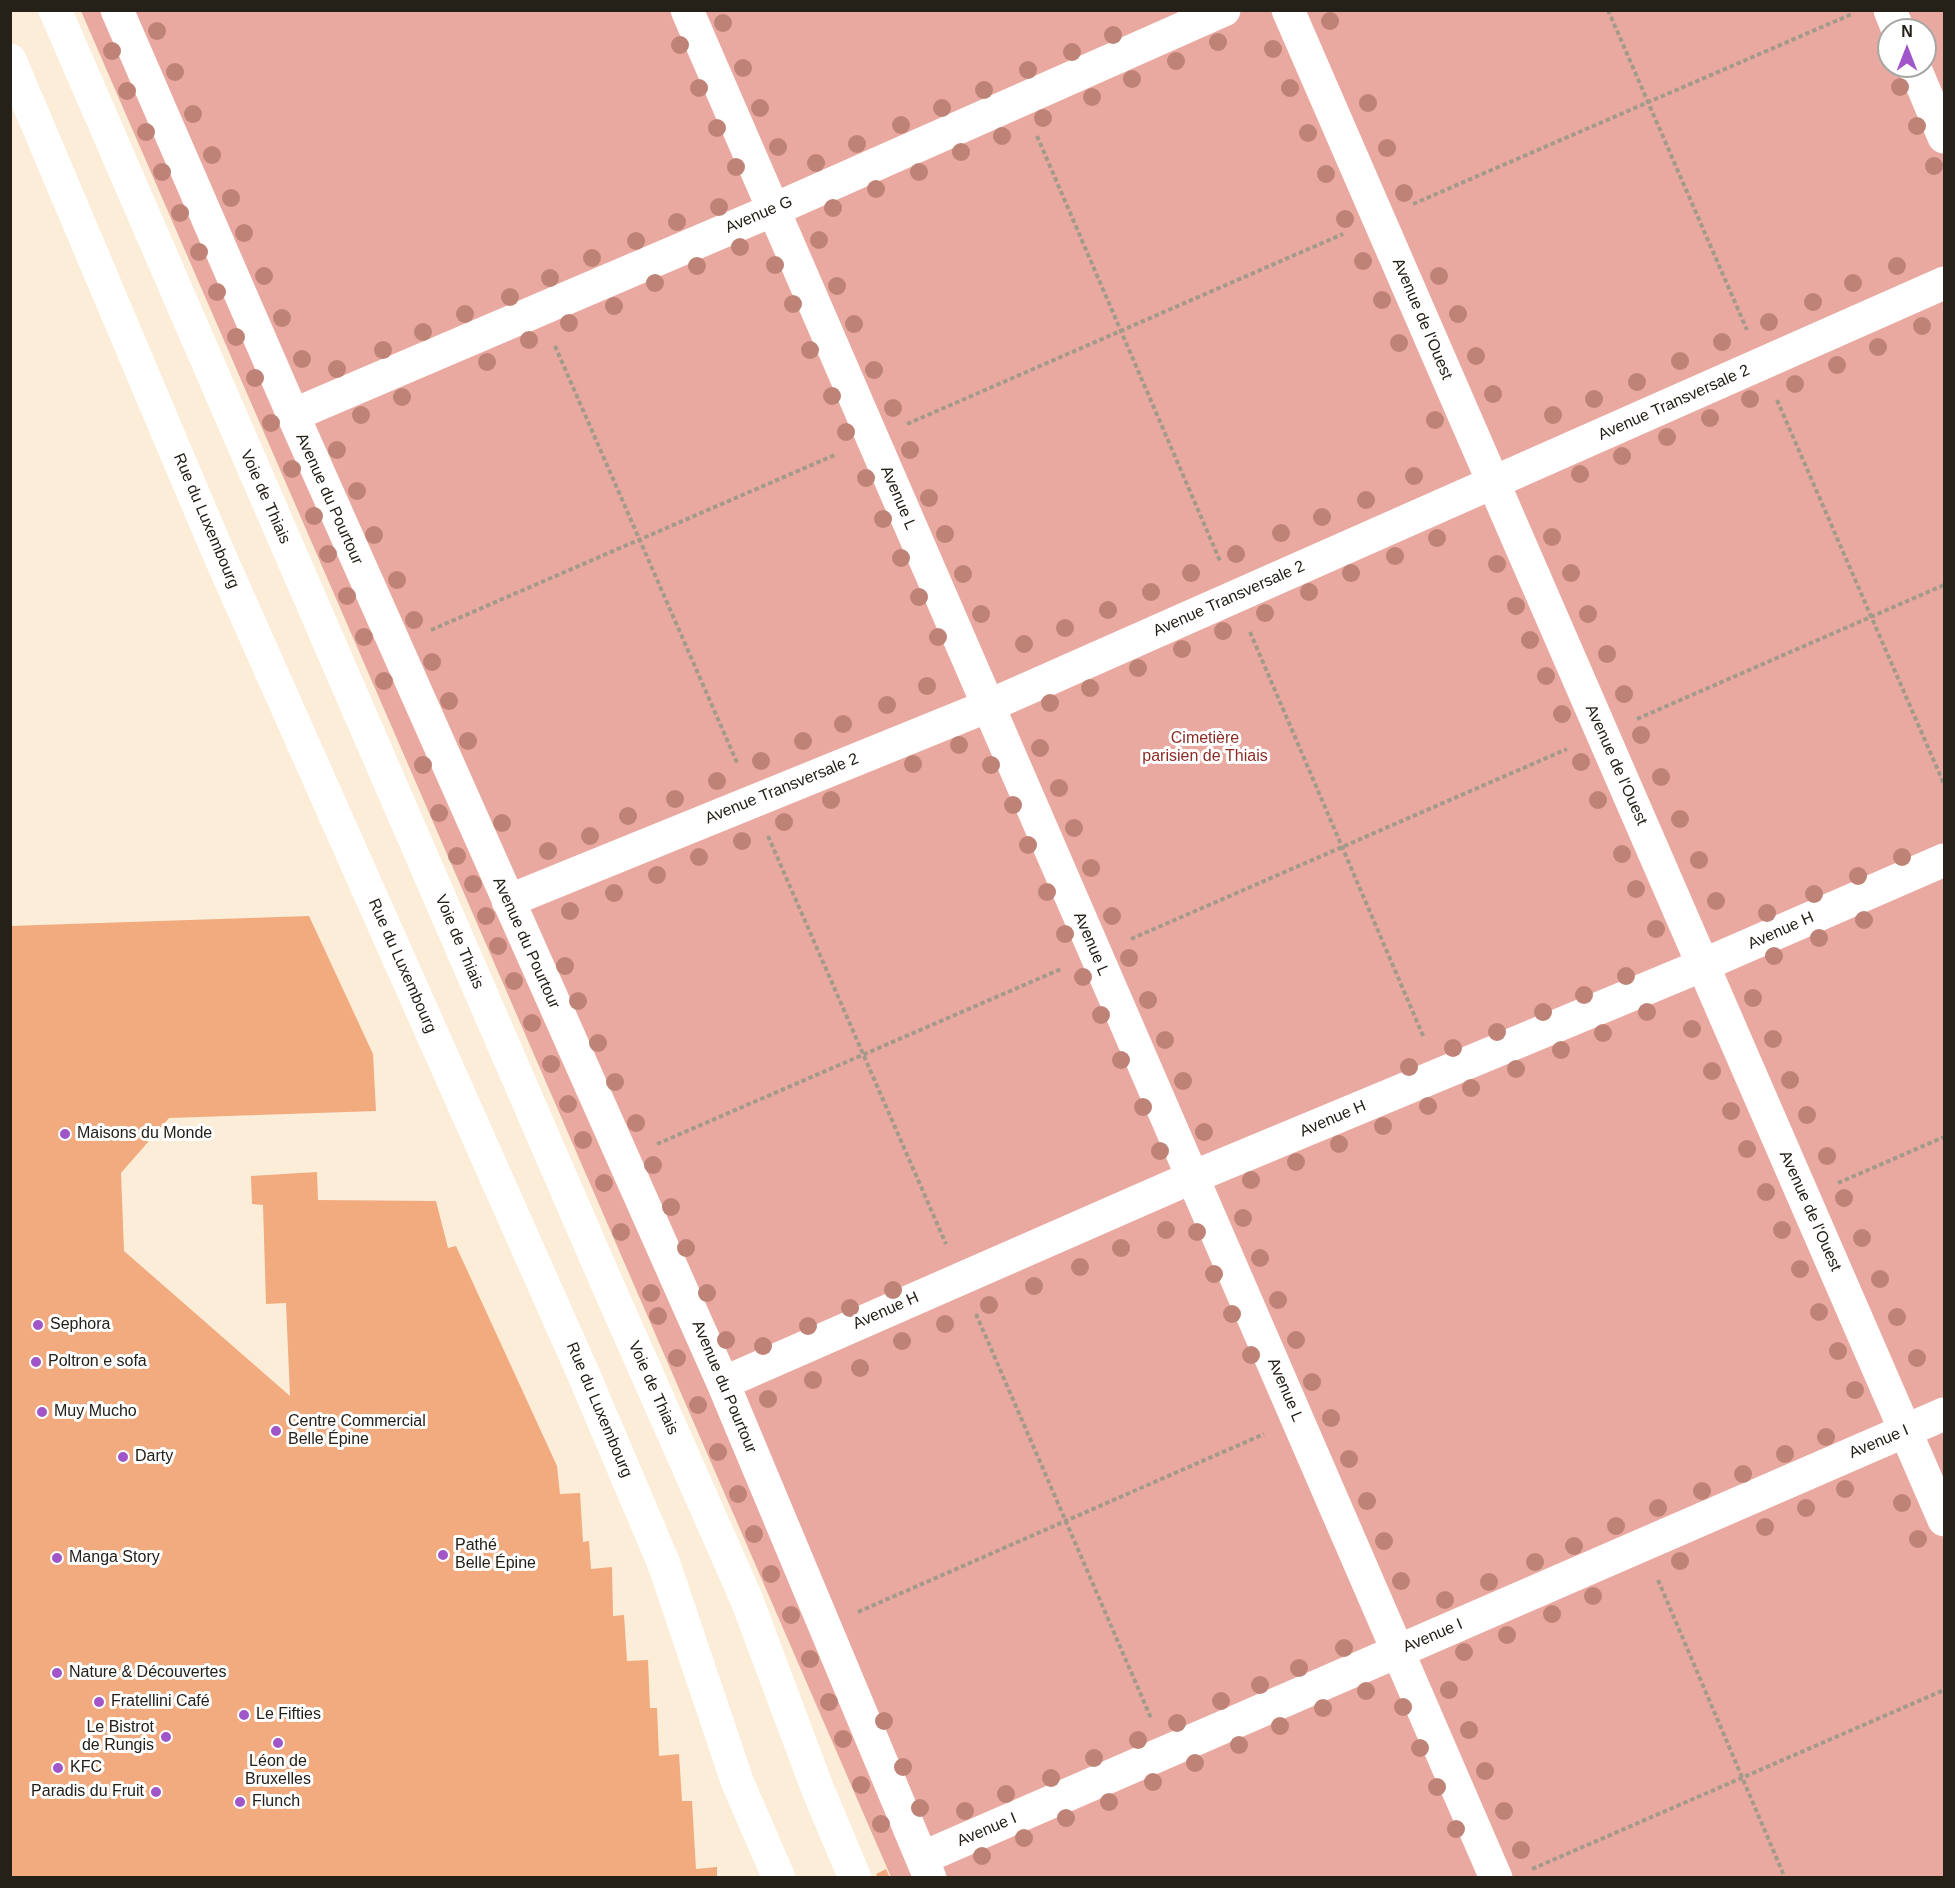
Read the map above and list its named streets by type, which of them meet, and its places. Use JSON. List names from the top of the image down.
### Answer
{
  "streets": {
    "street": [
      "Avenue G",
      "Avenue de l'Ouest",
      "Avenue Transversale 2",
      "Voie de Thiais",
      "Avenue L",
      "Avenue du Pourtour",
      "Rue du Luxembourg",
      "Avenue H",
      "Avenue I"
    ]
  },
  "crossings": [
    ["Avenue G", "Avenue L"],
    ["Avenue G", "Avenue du Pourtour"],
    ["Avenue de l'Ouest", "Avenue Transversale 2"],
    ["Avenue de l'Ouest", "Avenue H"],
    ["Avenue de l'Ouest", "Avenue I"],
    ["Avenue Transversale 2", "Avenue L"],
    ["Avenue Transversale 2", "Avenue du Pourtour"],
    ["Avenue L", "Avenue H"],
    ["Avenue L", "Avenue I"],
    ["Avenue du Pourtour", "Avenue H"],
    ["Avenue du Pourtour", "Avenue I"]
  ],
  "parks": ["Cimetière parisien de Thiais"],
  "places": [
    "Maisons du Monde",
    "Sephora",
    "Poltron e sofa",
    "Muy Mucho",
    "Centre Commercial Belle Épine",
    "Darty",
    "Pathé Belle Épine",
    "Manga Story",
    "Nature & Découvertes",
    "Fratellini Café",
    "Le Fifties",
    "Le Bistrot de Rungis",
    "Léon de Bruxelles",
    "KFC",
    "Paradis du Fruit",
    "Flunch"
  ],
  "north": "top"
}
